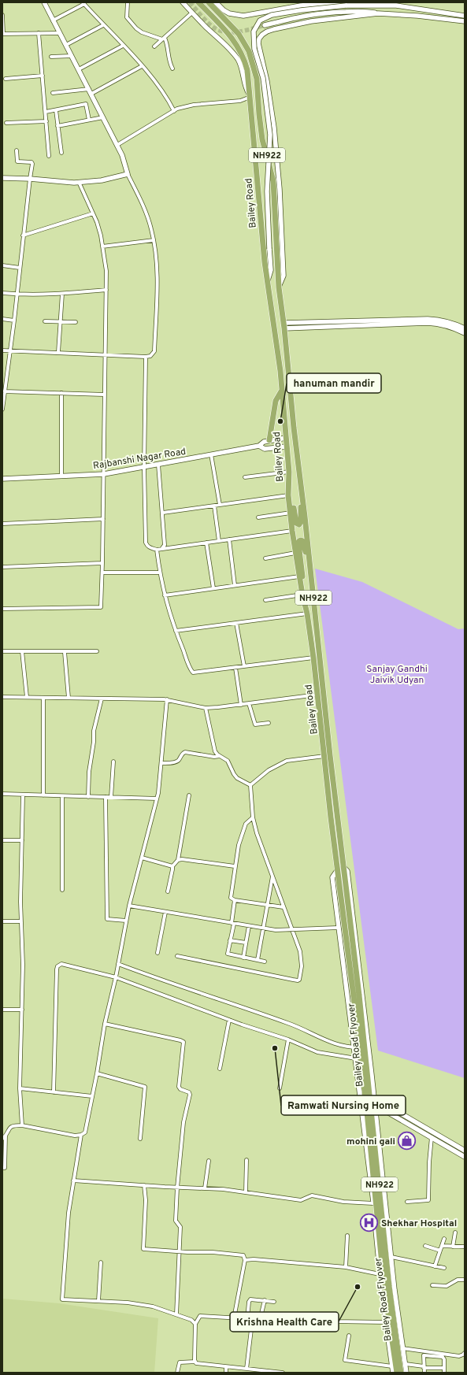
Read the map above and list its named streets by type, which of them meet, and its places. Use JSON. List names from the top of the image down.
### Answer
{
  "streets": {
    "highway": ["NH922", "Bailey Road", "Bailey Road Flyover"],
    "street": ["Rajbanshi Nagar Road"]
  },
  "crossings": [
    ["Bailey Road", "Rajbanshi Nagar Road"],
    ["Bailey Road", "Bailey Road Flyover"]
  ],
  "parks": ["Sanjay Gandhi Jaivik Udyan"],
  "places": {
    "other": ["hanuman mandir", "Ramwati Nursing Home", "Krishna Health Care"],
    "shop": ["mohini gali"],
    "hospital": ["Shekhar Hospital"]
  }
}
